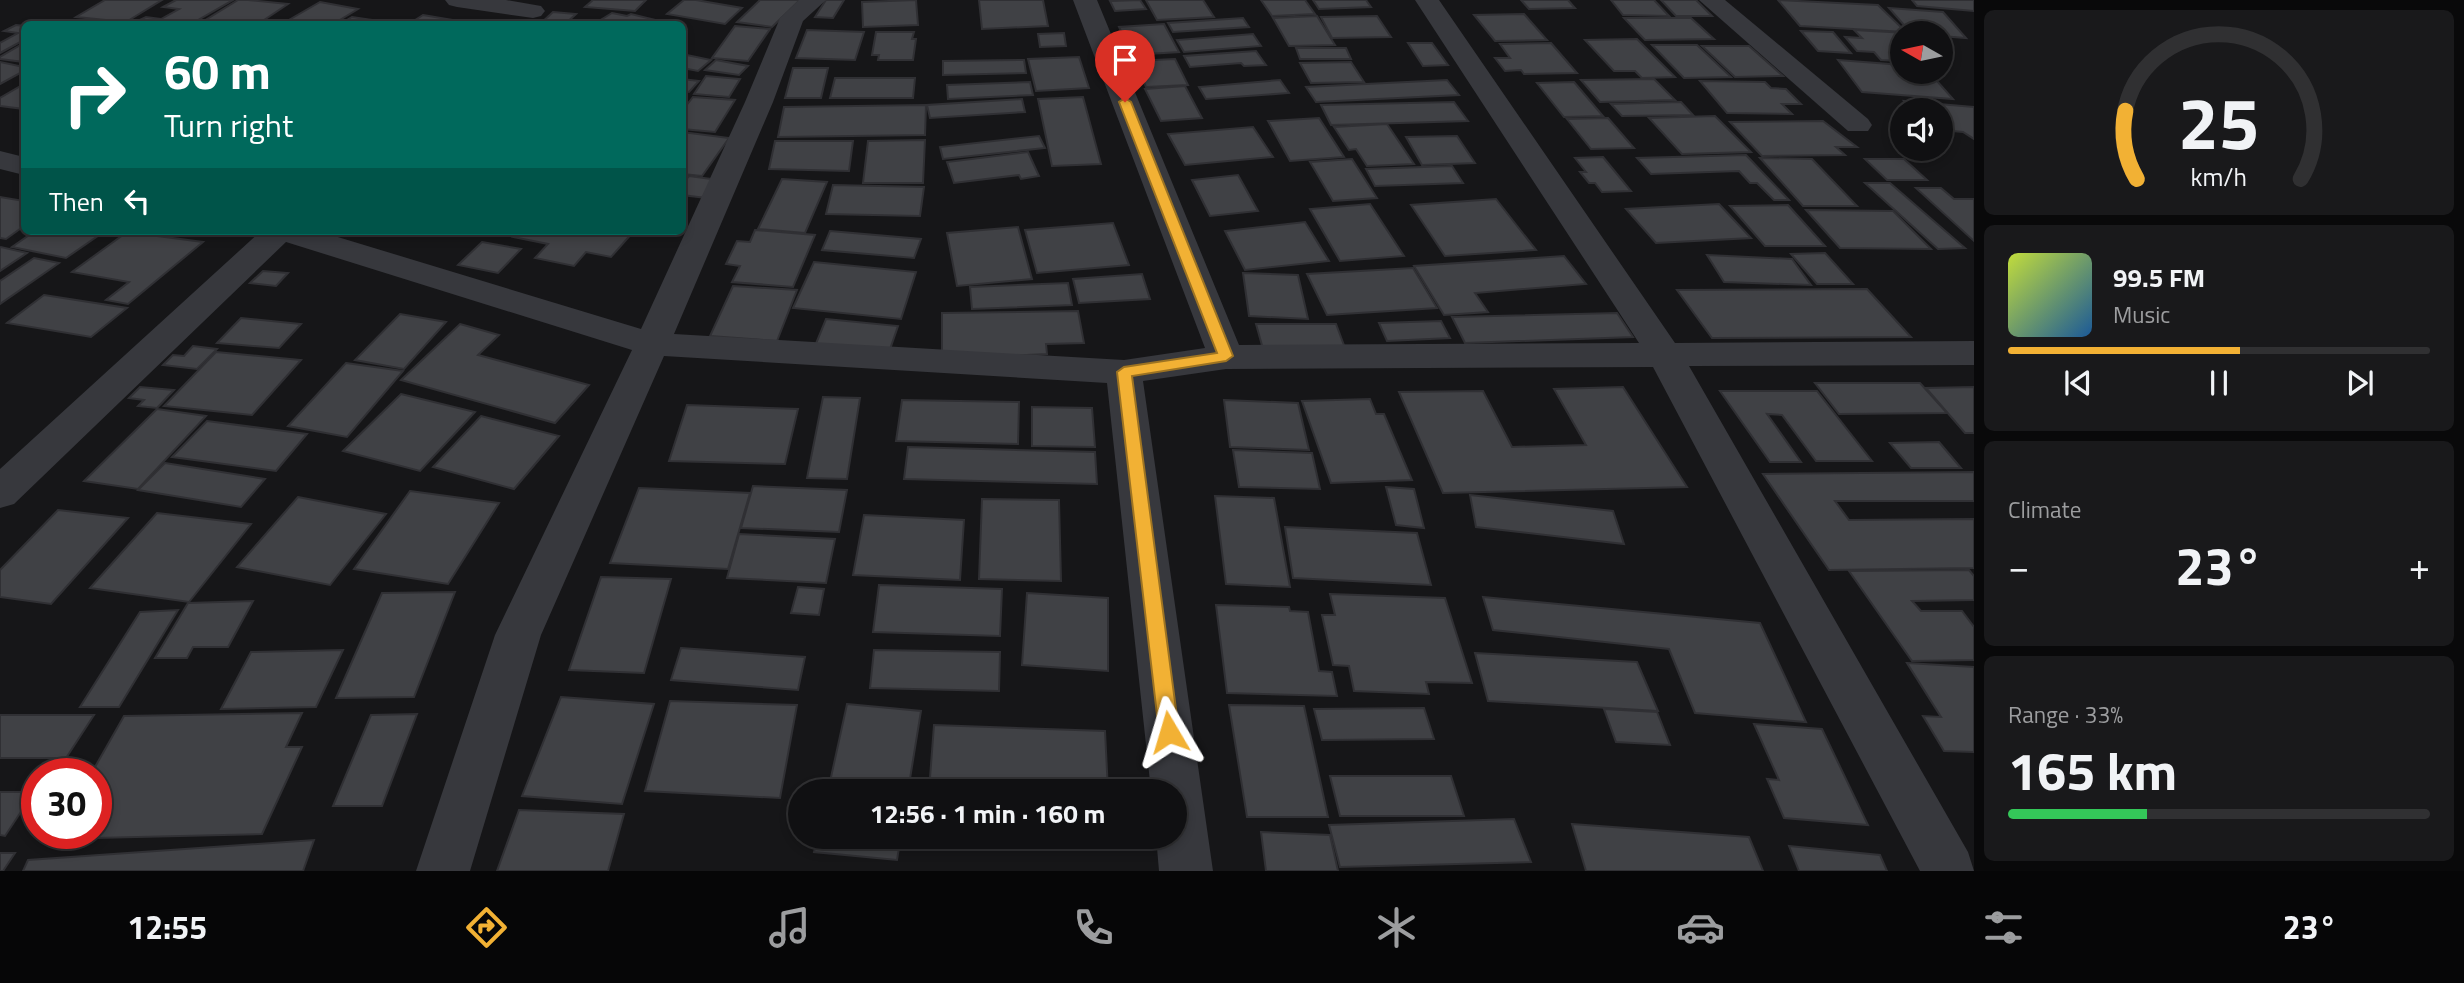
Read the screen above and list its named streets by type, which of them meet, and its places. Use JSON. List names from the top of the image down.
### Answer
{
  "north": "left",
  "page": {
    "turn": ["60 m", "Turn right"],
    "then": "Then",
    "song": ["99.5 FM", "Music"],
    "tile": [
      "Climate",
      ["Range · 33%", "165 km"]
    ],
    "heat": ["−", "23°", "+"],
    "limit": "30",
    "trip": "12:56 · 1 min · 160 m",
    "tabs": ["12:55", "23°"],
    "gauge": ["25", "km/h"]
  }
}
